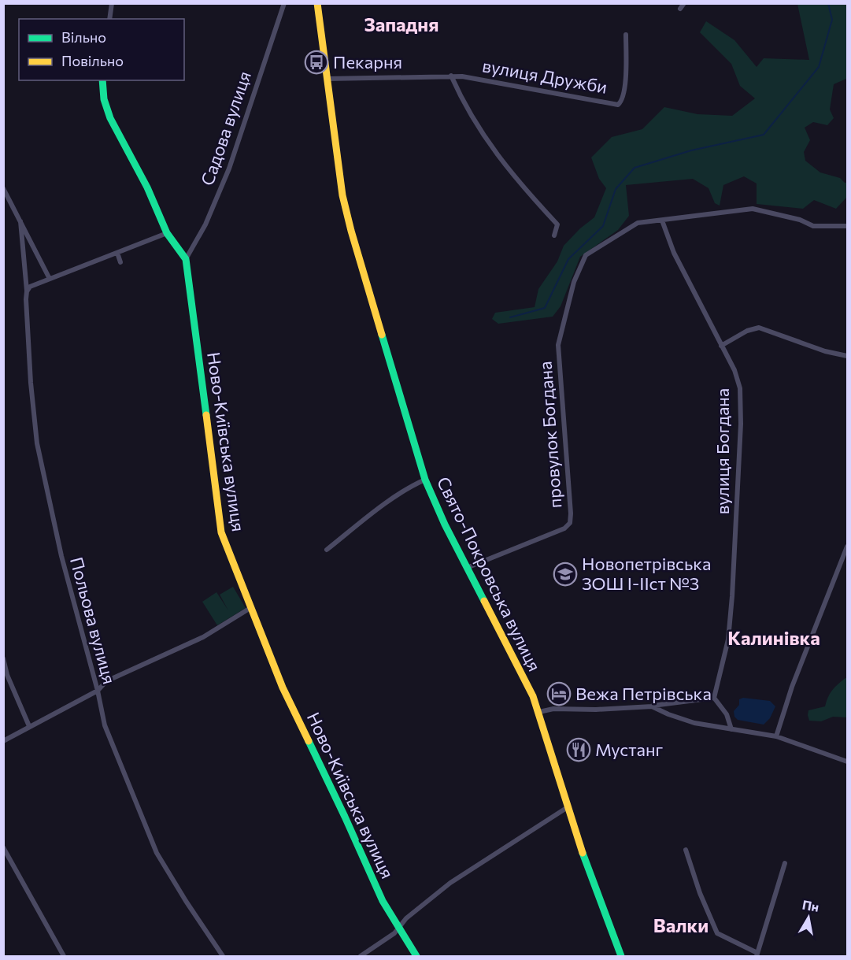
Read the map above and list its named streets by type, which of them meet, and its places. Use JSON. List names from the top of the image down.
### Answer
{
  "streets": {
    "main road": ["Ново-Київська вулиця", "Свято-Покровська вулиця"],
    "street": [
      "вулиця Дружби",
      "Садова вулиця",
      "провулок Богдана",
      "вулиця Богдана",
      "Польова вулиця"
    ]
  },
  "crossings": [
    ["вулиця Дружби", "Свято-Покровська вулиця"],
    ["Садова вулиця", "Ново-Київська вулиця"],
    ["провулок Богдана", "вулиця Богдана"],
    ["провулок Богдана", "Свято-Покровська вулиця"]
  ],
  "districts": ["Западня", "Калинівка", "Валки"],
  "places": {
    "bus stop": ["Пекарня"],
    "school or university": ["Новопетрівська ЗОШ I-IIст №3"],
    "hotel": ["Вежа Петрівська"],
    "restaurant": ["Мустанг"]
  },
  "legend": ["Вільно", "Повільно"],
  "north": "top"
}
